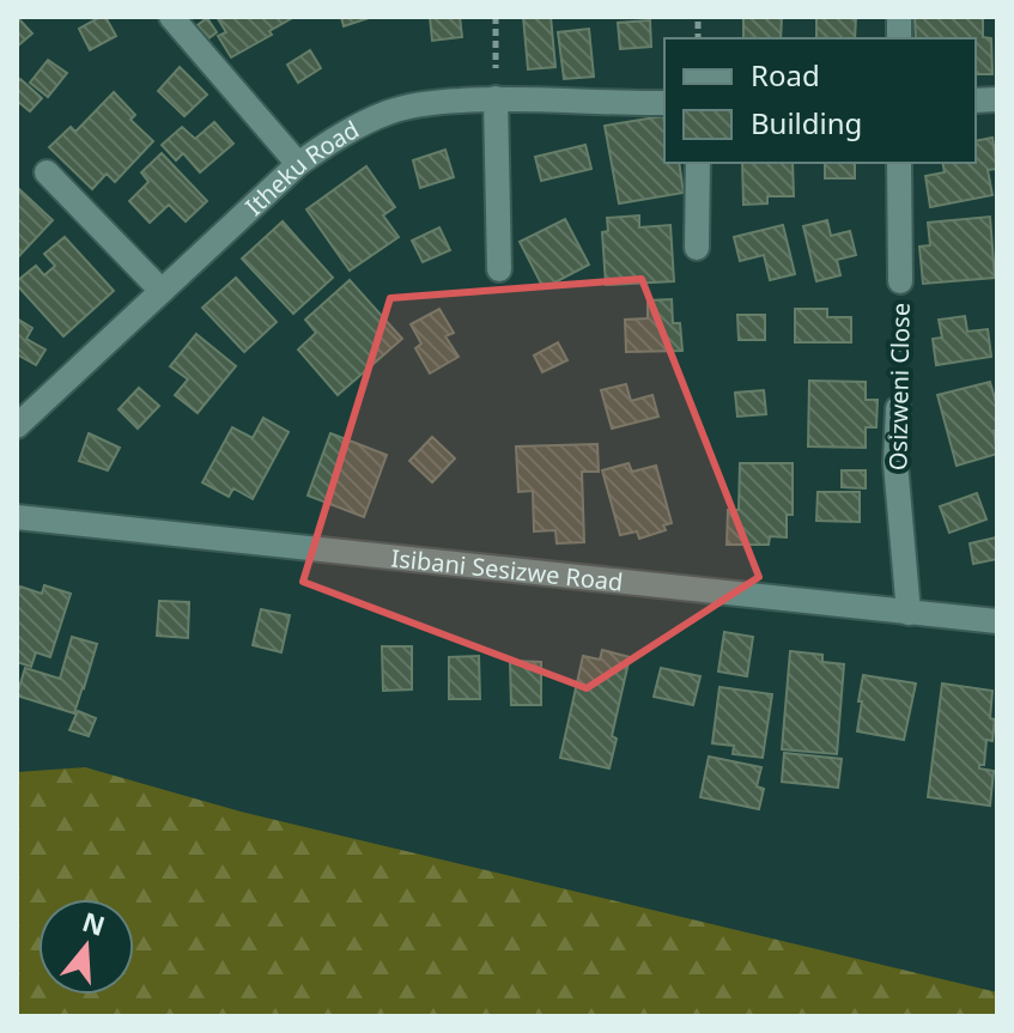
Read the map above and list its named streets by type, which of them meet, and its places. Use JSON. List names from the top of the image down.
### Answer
{
  "streets": {
    "street": ["Itheku Road", "Osizweni Close", "Isibani Sesizwe Road"]
  },
  "crossings": [
    ["Osizweni Close", "Isibani Sesizwe Road"]
  ],
  "legend": ["Road", "Building"],
  "north": "top"
}
